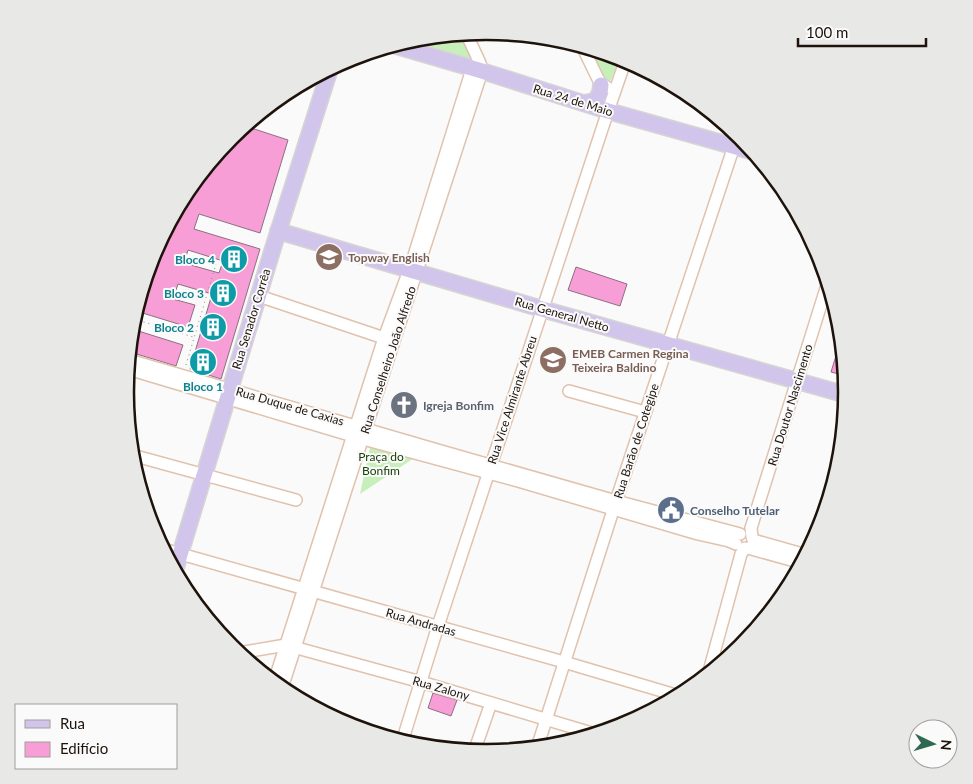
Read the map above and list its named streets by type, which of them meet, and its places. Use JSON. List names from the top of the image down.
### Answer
{
  "streets": {
    "main road": ["Rua 24 de Maio", "Rua General Netto", "Rua Senador Corrêa"],
    "street": [
      "Rua Conselheiro João Alfredo",
      "Rua Vice Almirante Abreu",
      "Rua Doutor Nascimento",
      "Rua Duque de Caxias",
      "Rua Barão de Cotegipe",
      "Rua Andradas",
      "Rua Zalony"
    ]
  },
  "crossings": [
    ["Rua 24 de Maio", "Rua Conselheiro João Alfredo"],
    ["Rua 24 de Maio", "Rua Vice Almirante Abreu"],
    ["Rua General Netto", "Rua Senador Corrêa"],
    ["Rua General Netto", "Rua Conselheiro João Alfredo"],
    ["Rua General Netto", "Rua Vice Almirante Abreu"],
    ["Rua General Netto", "Rua Doutor Nascimento"],
    ["Rua General Netto", "Rua Barão de Cotegipe"],
    ["Rua Senador Corrêa", "Rua Duque de Caxias"],
    ["Rua Senador Corrêa", "Rua Andradas"],
    ["Rua Conselheiro João Alfredo", "Rua Duque de Caxias"],
    ["Rua Conselheiro João Alfredo", "Rua Andradas"],
    ["Rua Conselheiro João Alfredo", "Rua Zalony"],
    ["Rua Vice Almirante Abreu", "Rua Duque de Caxias"],
    ["Rua Vice Almirante Abreu", "Rua Andradas"],
    ["Rua Vice Almirante Abreu", "Rua Zalony"],
    ["Rua Doutor Nascimento", "Rua Duque de Caxias"],
    ["Rua Duque de Caxias", "Rua Barão de Cotegipe"],
    ["Rua Barão de Cotegipe", "Rua Andradas"],
    ["Rua Barão de Cotegipe", "Rua Zalony"]
  ],
  "parks": ["Praça do Bonfim"],
  "places": {
    "school or university": ["Topway English", "EMEB Carmen Regina Teixeira Baldino"],
    "building": [
      "Bloco 4",
      "Bloco 3",
      "Bloco 2",
      "Bloco 1"
    ],
    "church": ["Igreja Bonfim"],
    "public building": ["Conselho Tutelar"]
  },
  "legend": ["Rua", "Edifício"],
  "scale_bar": "100 m",
  "north": "right"
}
